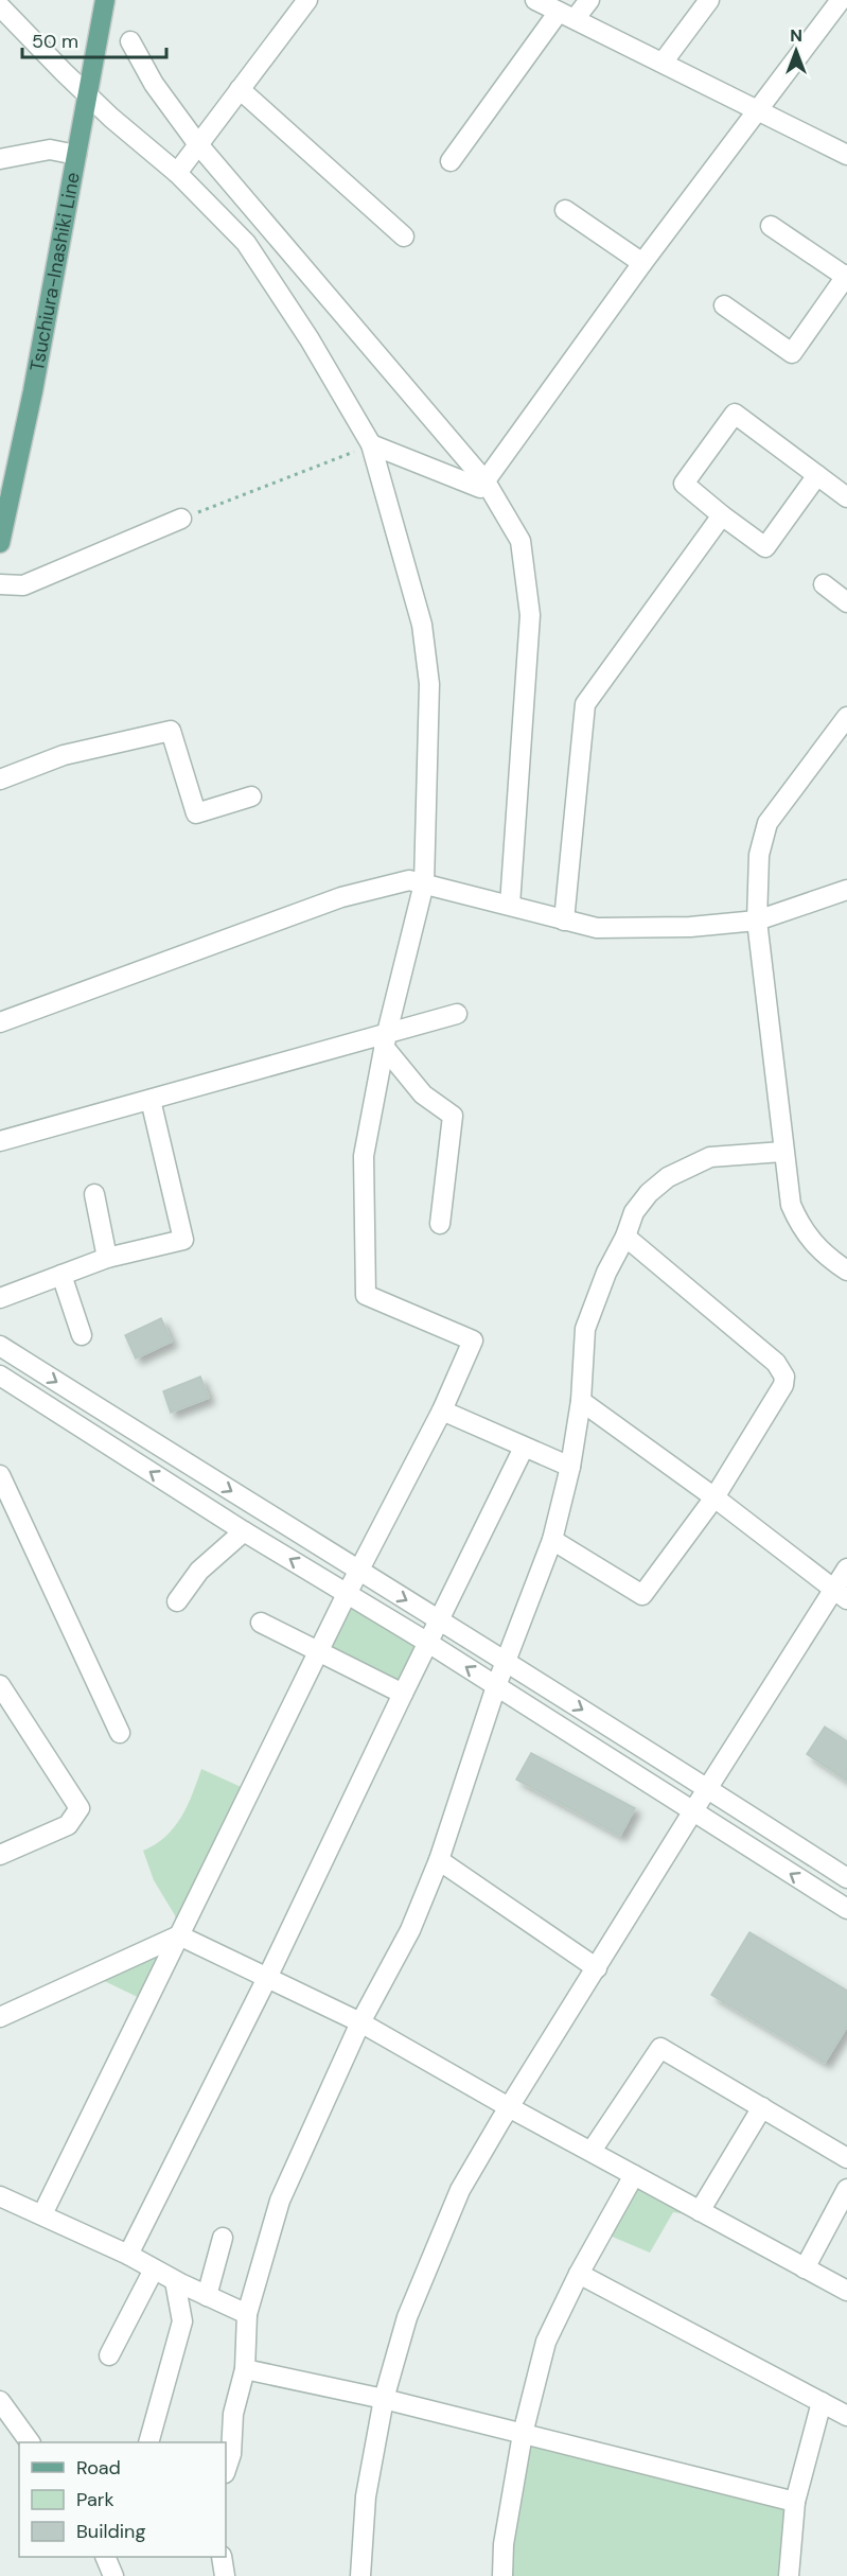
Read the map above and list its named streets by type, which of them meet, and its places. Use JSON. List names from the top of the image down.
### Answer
{
  "streets": {
    "main road": ["Tsuchiura-Inashiki Line"]
  },
  "legend": ["Road", "Park", "Building"],
  "scale_bar": "50 m",
  "north": "top"
}
